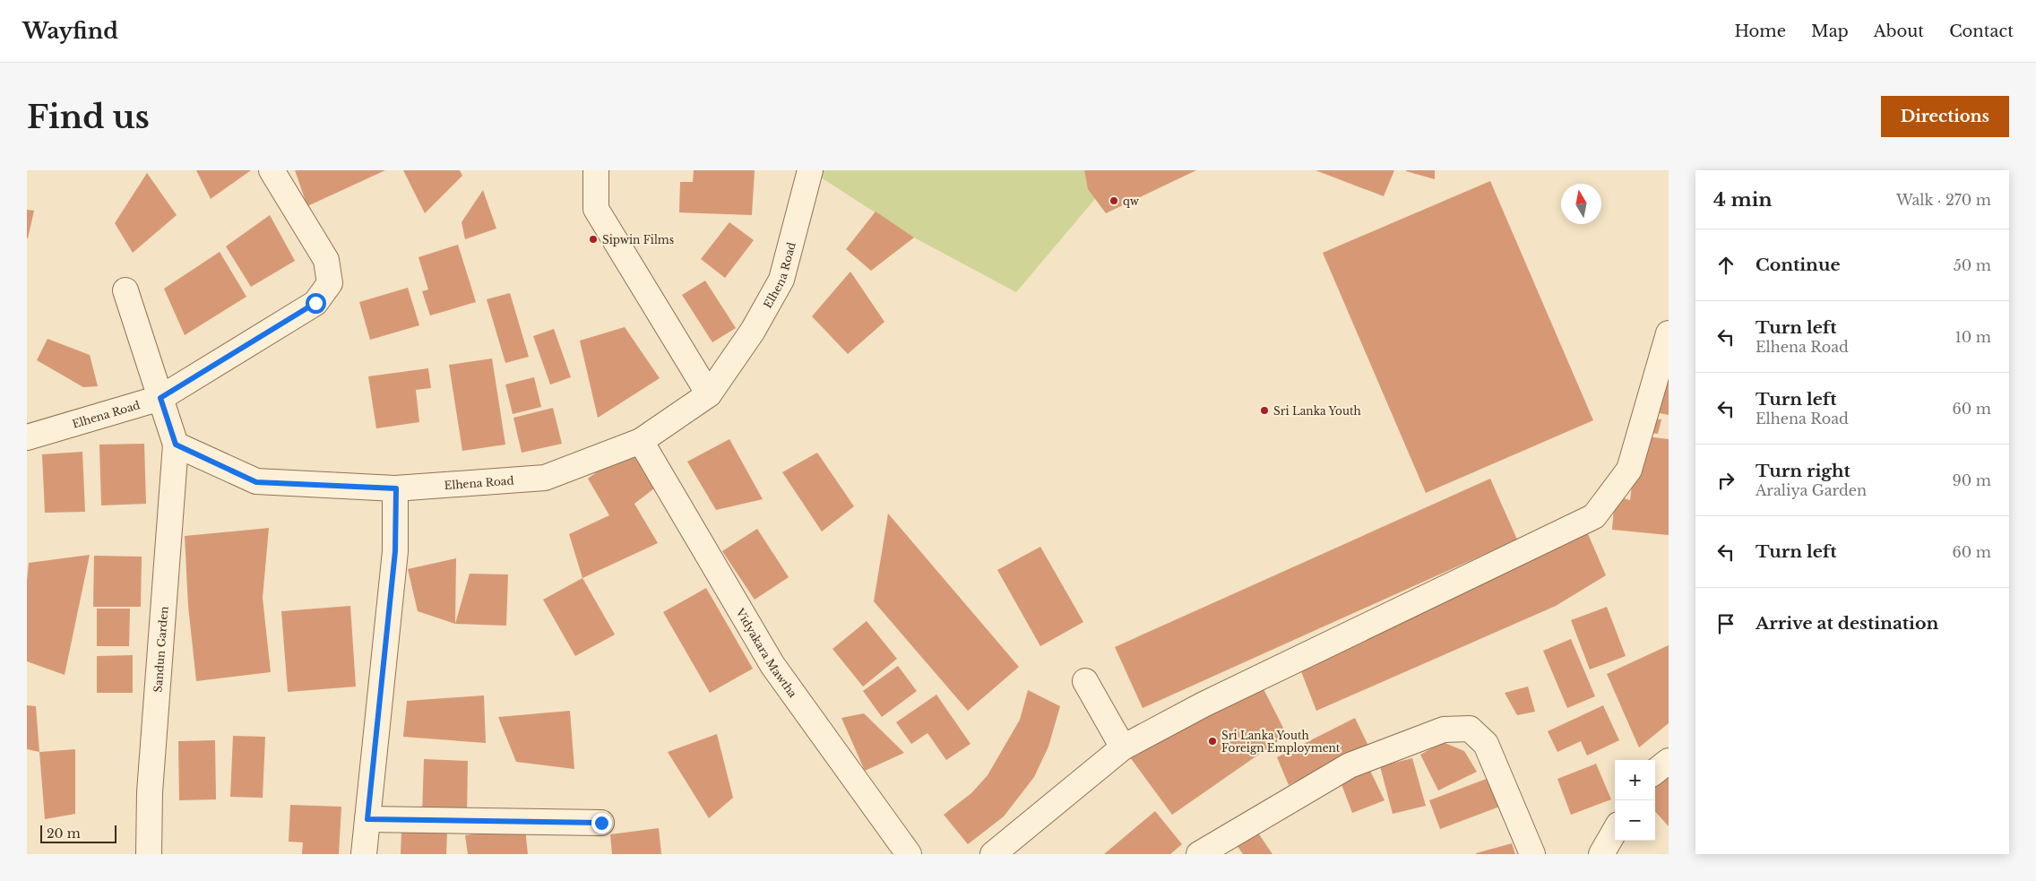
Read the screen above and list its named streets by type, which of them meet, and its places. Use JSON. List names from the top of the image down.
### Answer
{
  "streets": {
    "street": ["Elhena Road", "Sandun Garden", "Vidyakara Mawtha"]
  },
  "crossings": [
    ["Elhena Road", "Sandun Garden"],
    ["Elhena Road", "Vidyakara Mawtha"]
  ],
  "places": [
    "qw",
    "Sipwin Films",
    "Sri Lanka Youth",
    "Sri Lanka Youth Foreign Employment"
  ],
  "scale_bar": "20 m",
  "north": "top",
  "page": {
    "header": "Wayfind",
    "nav": [
      "Home",
      "Map",
      "About",
      "Contact"
    ],
    "buttons": "Directions",
    "title": "Find us",
    "heading": ["4 min", "Walk · 270 m"],
    "list": [
      ["Continue", "50 m"],
      ["Turn left", "Elhena Road", "10 m"],
      ["Turn left", "Elhena Road", "60 m"],
      ["Turn right", "Araliya Garden", "90 m"],
      ["Turn left", "60 m"],
      "Arrive at destination"
    ],
    "map_buttons": ["+", "−"],
    "scale": "20 m"
  }
}
